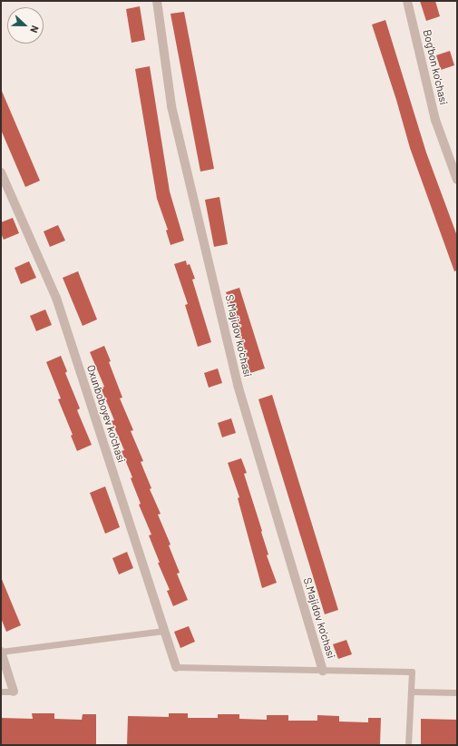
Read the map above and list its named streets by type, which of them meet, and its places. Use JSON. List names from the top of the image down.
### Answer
{
  "streets": {
    "street": ["Bog'bon ko'chasi", "S.Majidov ko'chasi", "Oxunboboyev ko'chasi"]
  },
  "north": "right"
}
